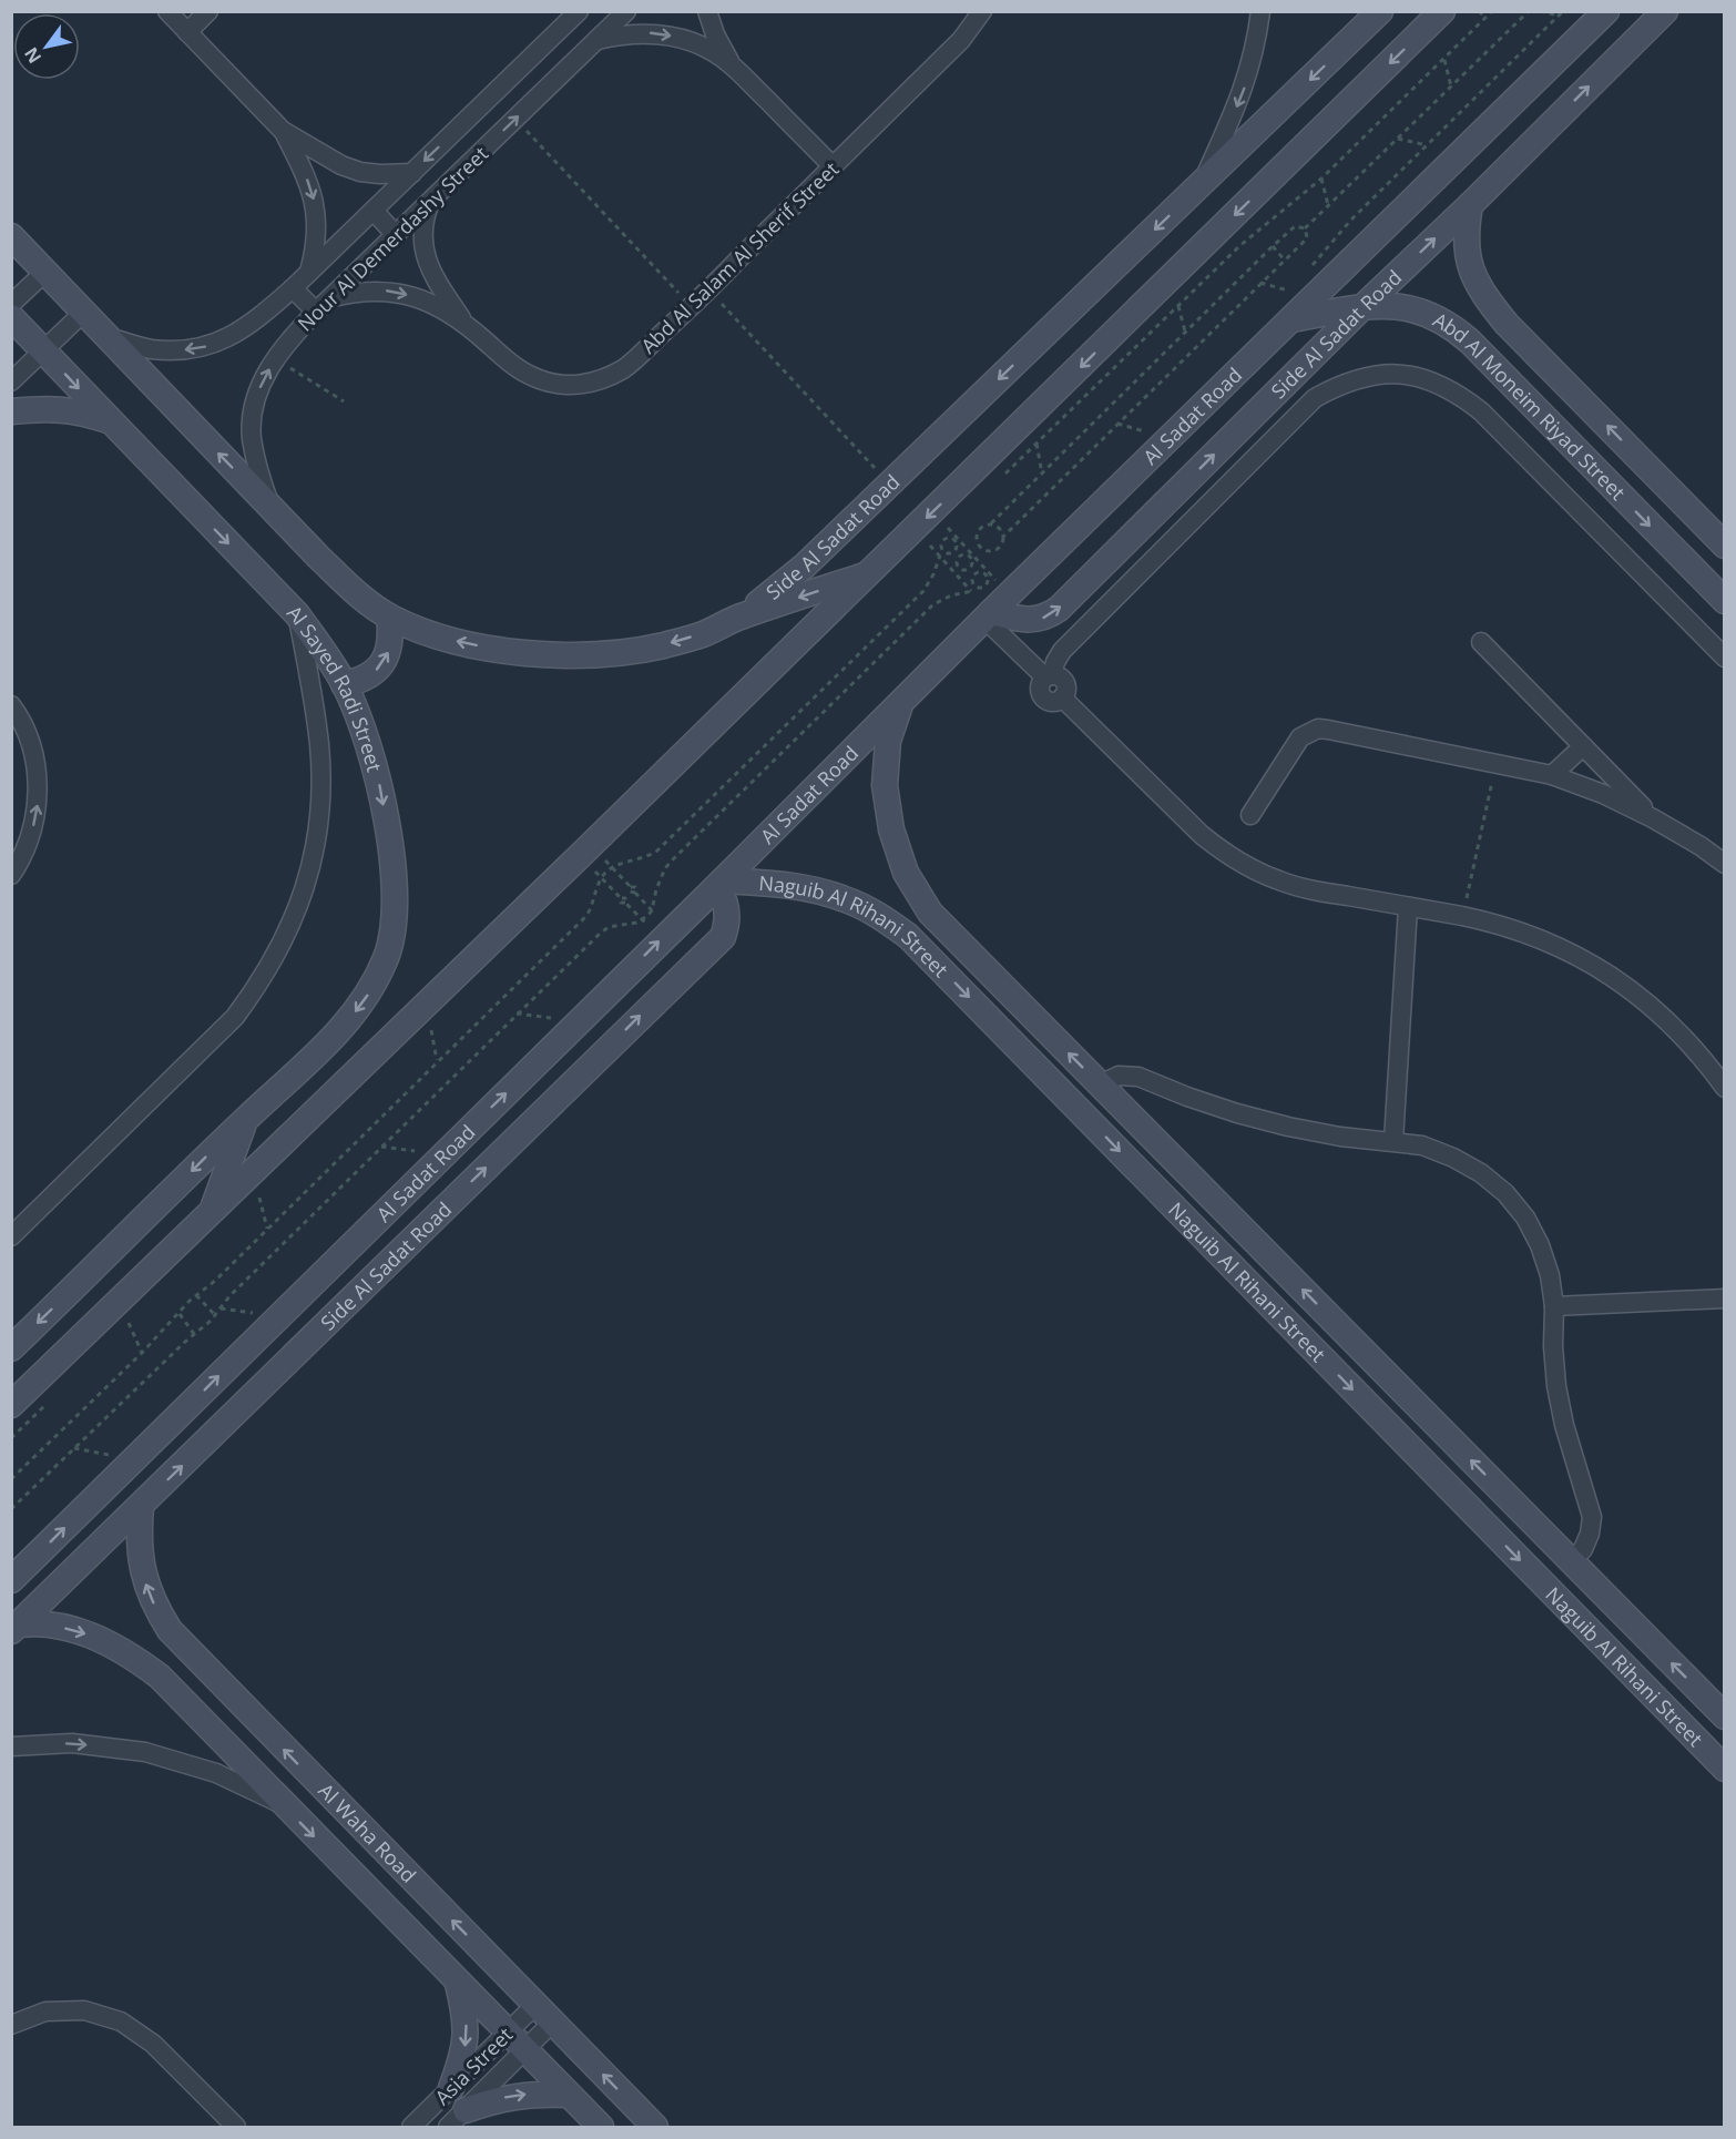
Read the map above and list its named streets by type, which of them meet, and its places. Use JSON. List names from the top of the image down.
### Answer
{
  "streets": {
    "street": [
      "Nour Al Demerdashy Street",
      "Abd Al Salam Al Sherif Street",
      "Side Al Sadat Road",
      "Abd Al Moneim Riyad Street",
      "Al Sadat Road",
      "Al Sayed Radi Street",
      "Naguib Al Rihani Street",
      "Al Waha Road",
      "Asia Street"
    ]
  },
  "crossings": [
    ["Nour Al Demerdashy Street", "Abd Al Salam Al Sherif Street"],
    ["Side Al Sadat Road", "Abd Al Moneim Riyad Street"],
    ["Side Al Sadat Road", "Al Sadat Road"],
    ["Side Al Sadat Road", "Naguib Al Rihani Street"],
    ["Side Al Sadat Road", "Al Waha Road"],
    ["Abd Al Moneim Riyad Street", "Al Sadat Road"],
    ["Al Sadat Road", "Naguib Al Rihani Street"],
    ["Al Waha Road", "Asia Street"]
  ],
  "one_way": ["Al Sayed Radi Street"],
  "north": "bottom left"
}
